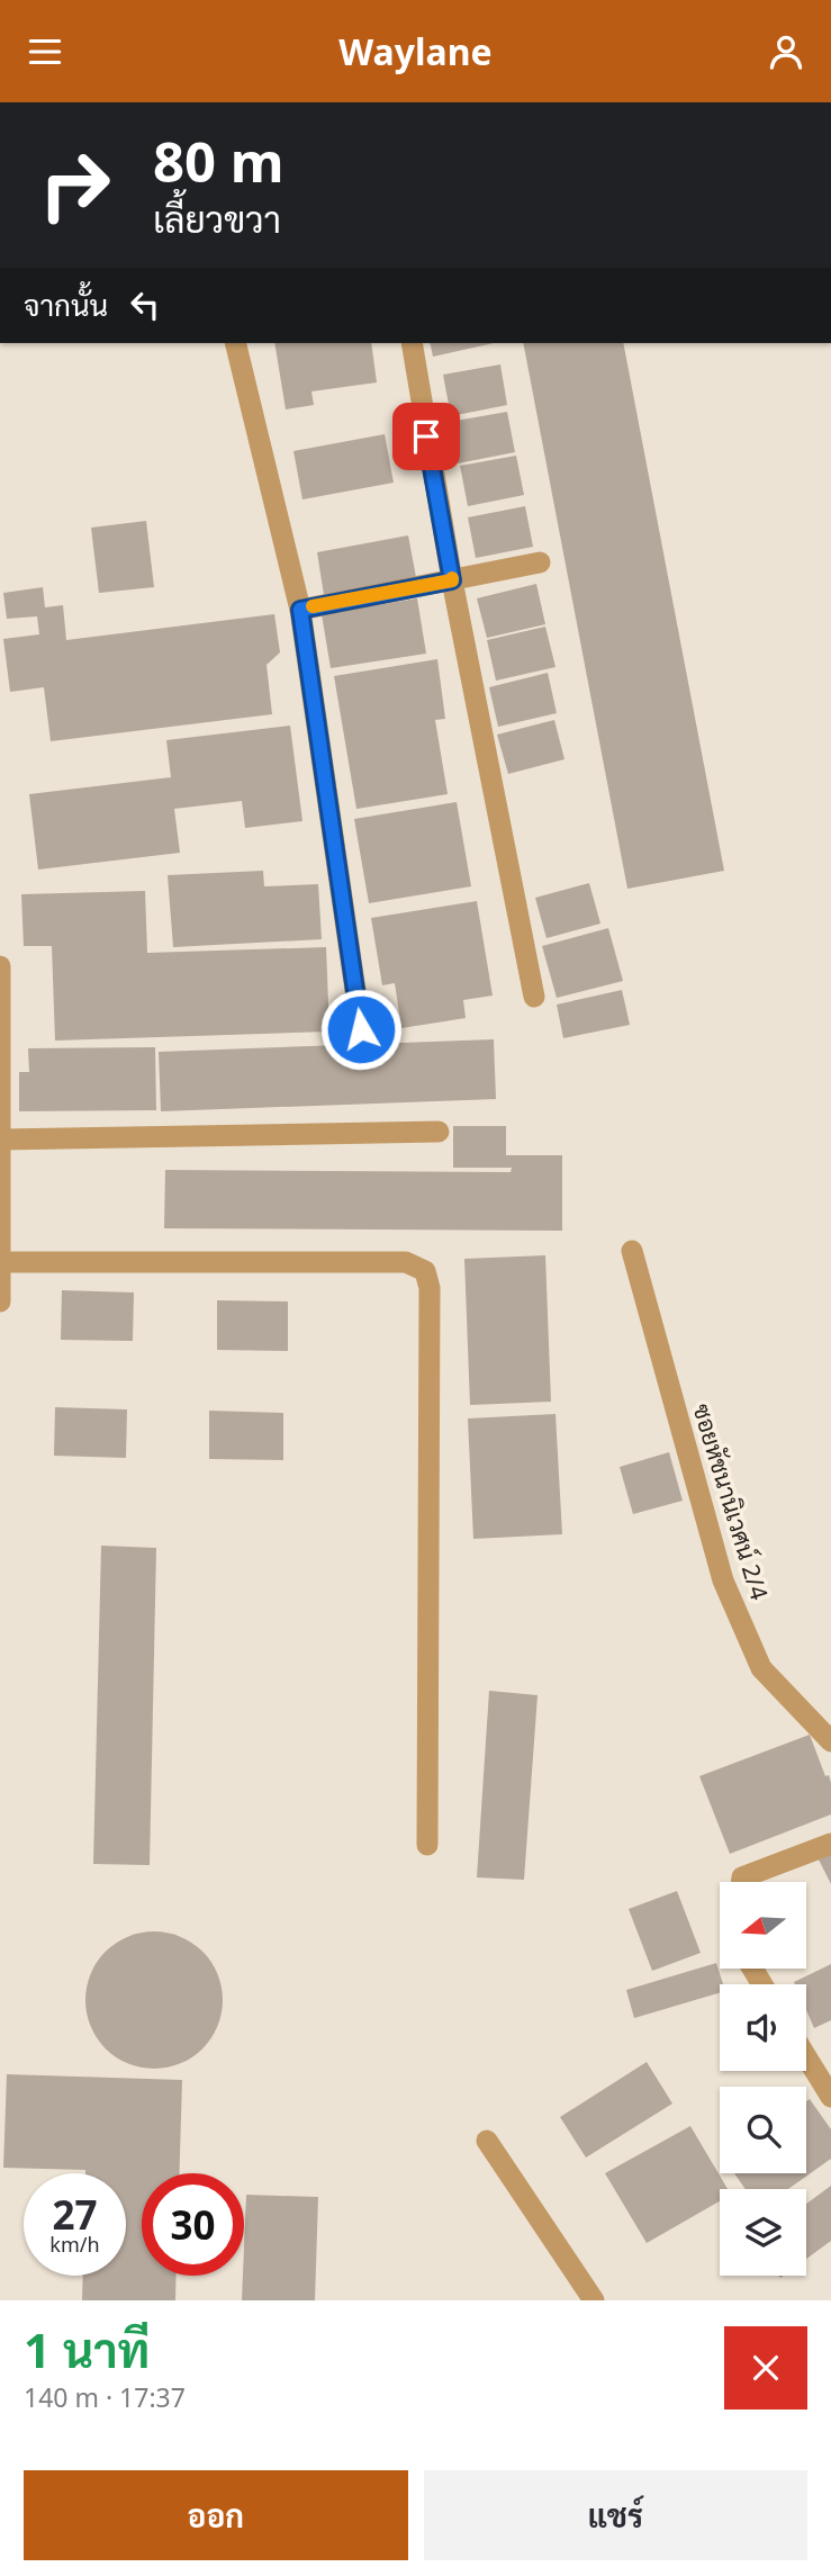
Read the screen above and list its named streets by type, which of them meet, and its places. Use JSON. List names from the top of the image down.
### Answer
{
  "streets": {
    "street": ["ซอยหัชนานิเวศน์ 2/4"]
  },
  "north": "left",
  "page": {
    "header": "Waylane",
    "turn": ["80 m", "เลี้ยวขวา"],
    "then": "จากนั้น",
    "speed": "27 km/h",
    "limit": "30",
    "heading": ["1 นาที", "140 m · 17:37"],
    "buttons": ["ออก", "แชร์"]
  }
}
